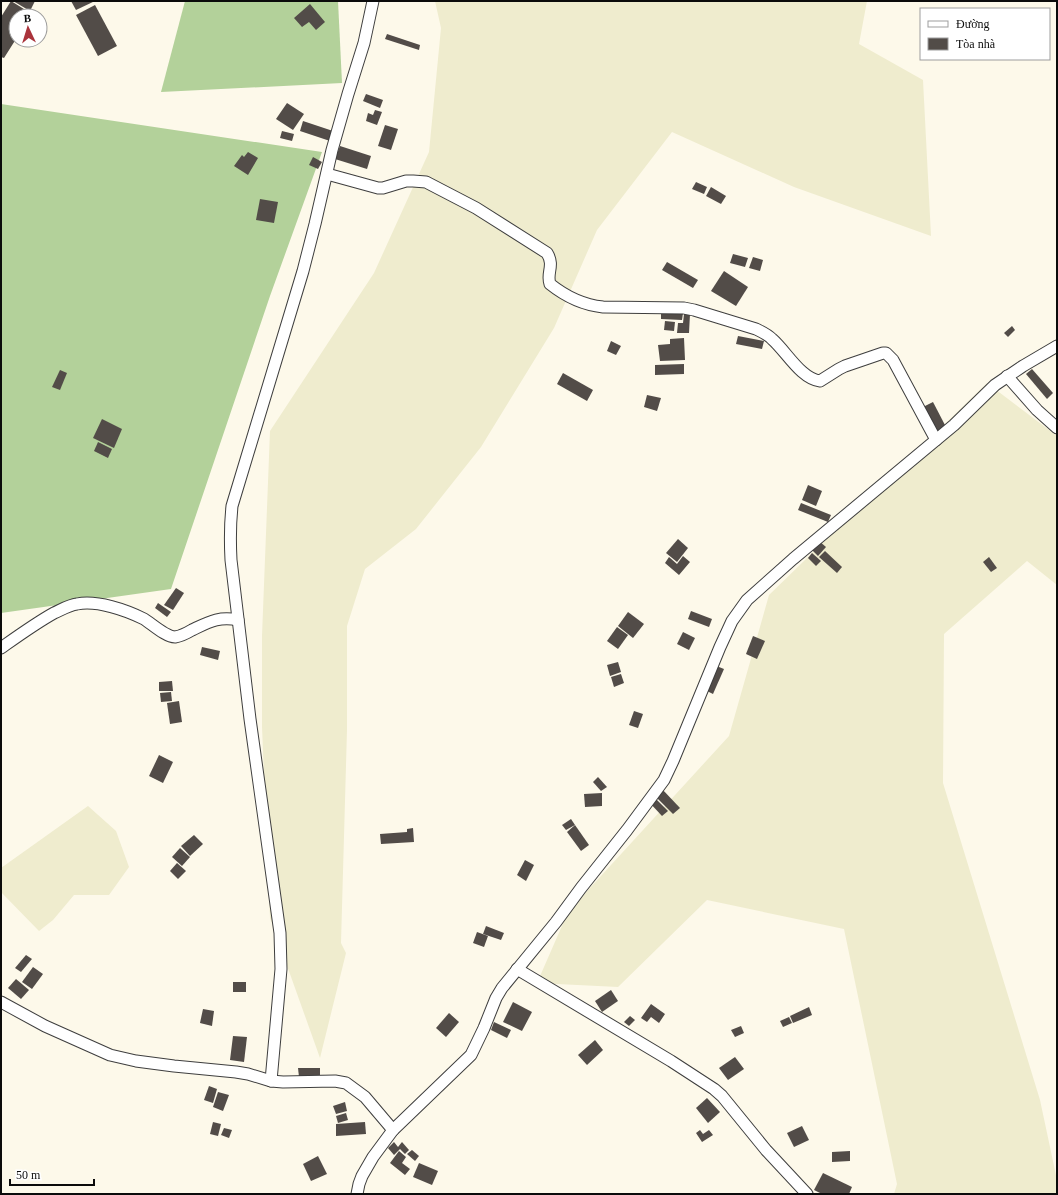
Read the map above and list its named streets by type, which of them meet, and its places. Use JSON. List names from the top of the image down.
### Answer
{
  "legend": ["Đường", "Tòa nhà"],
  "scale_bar": "50 m",
  "north": "top"
}
